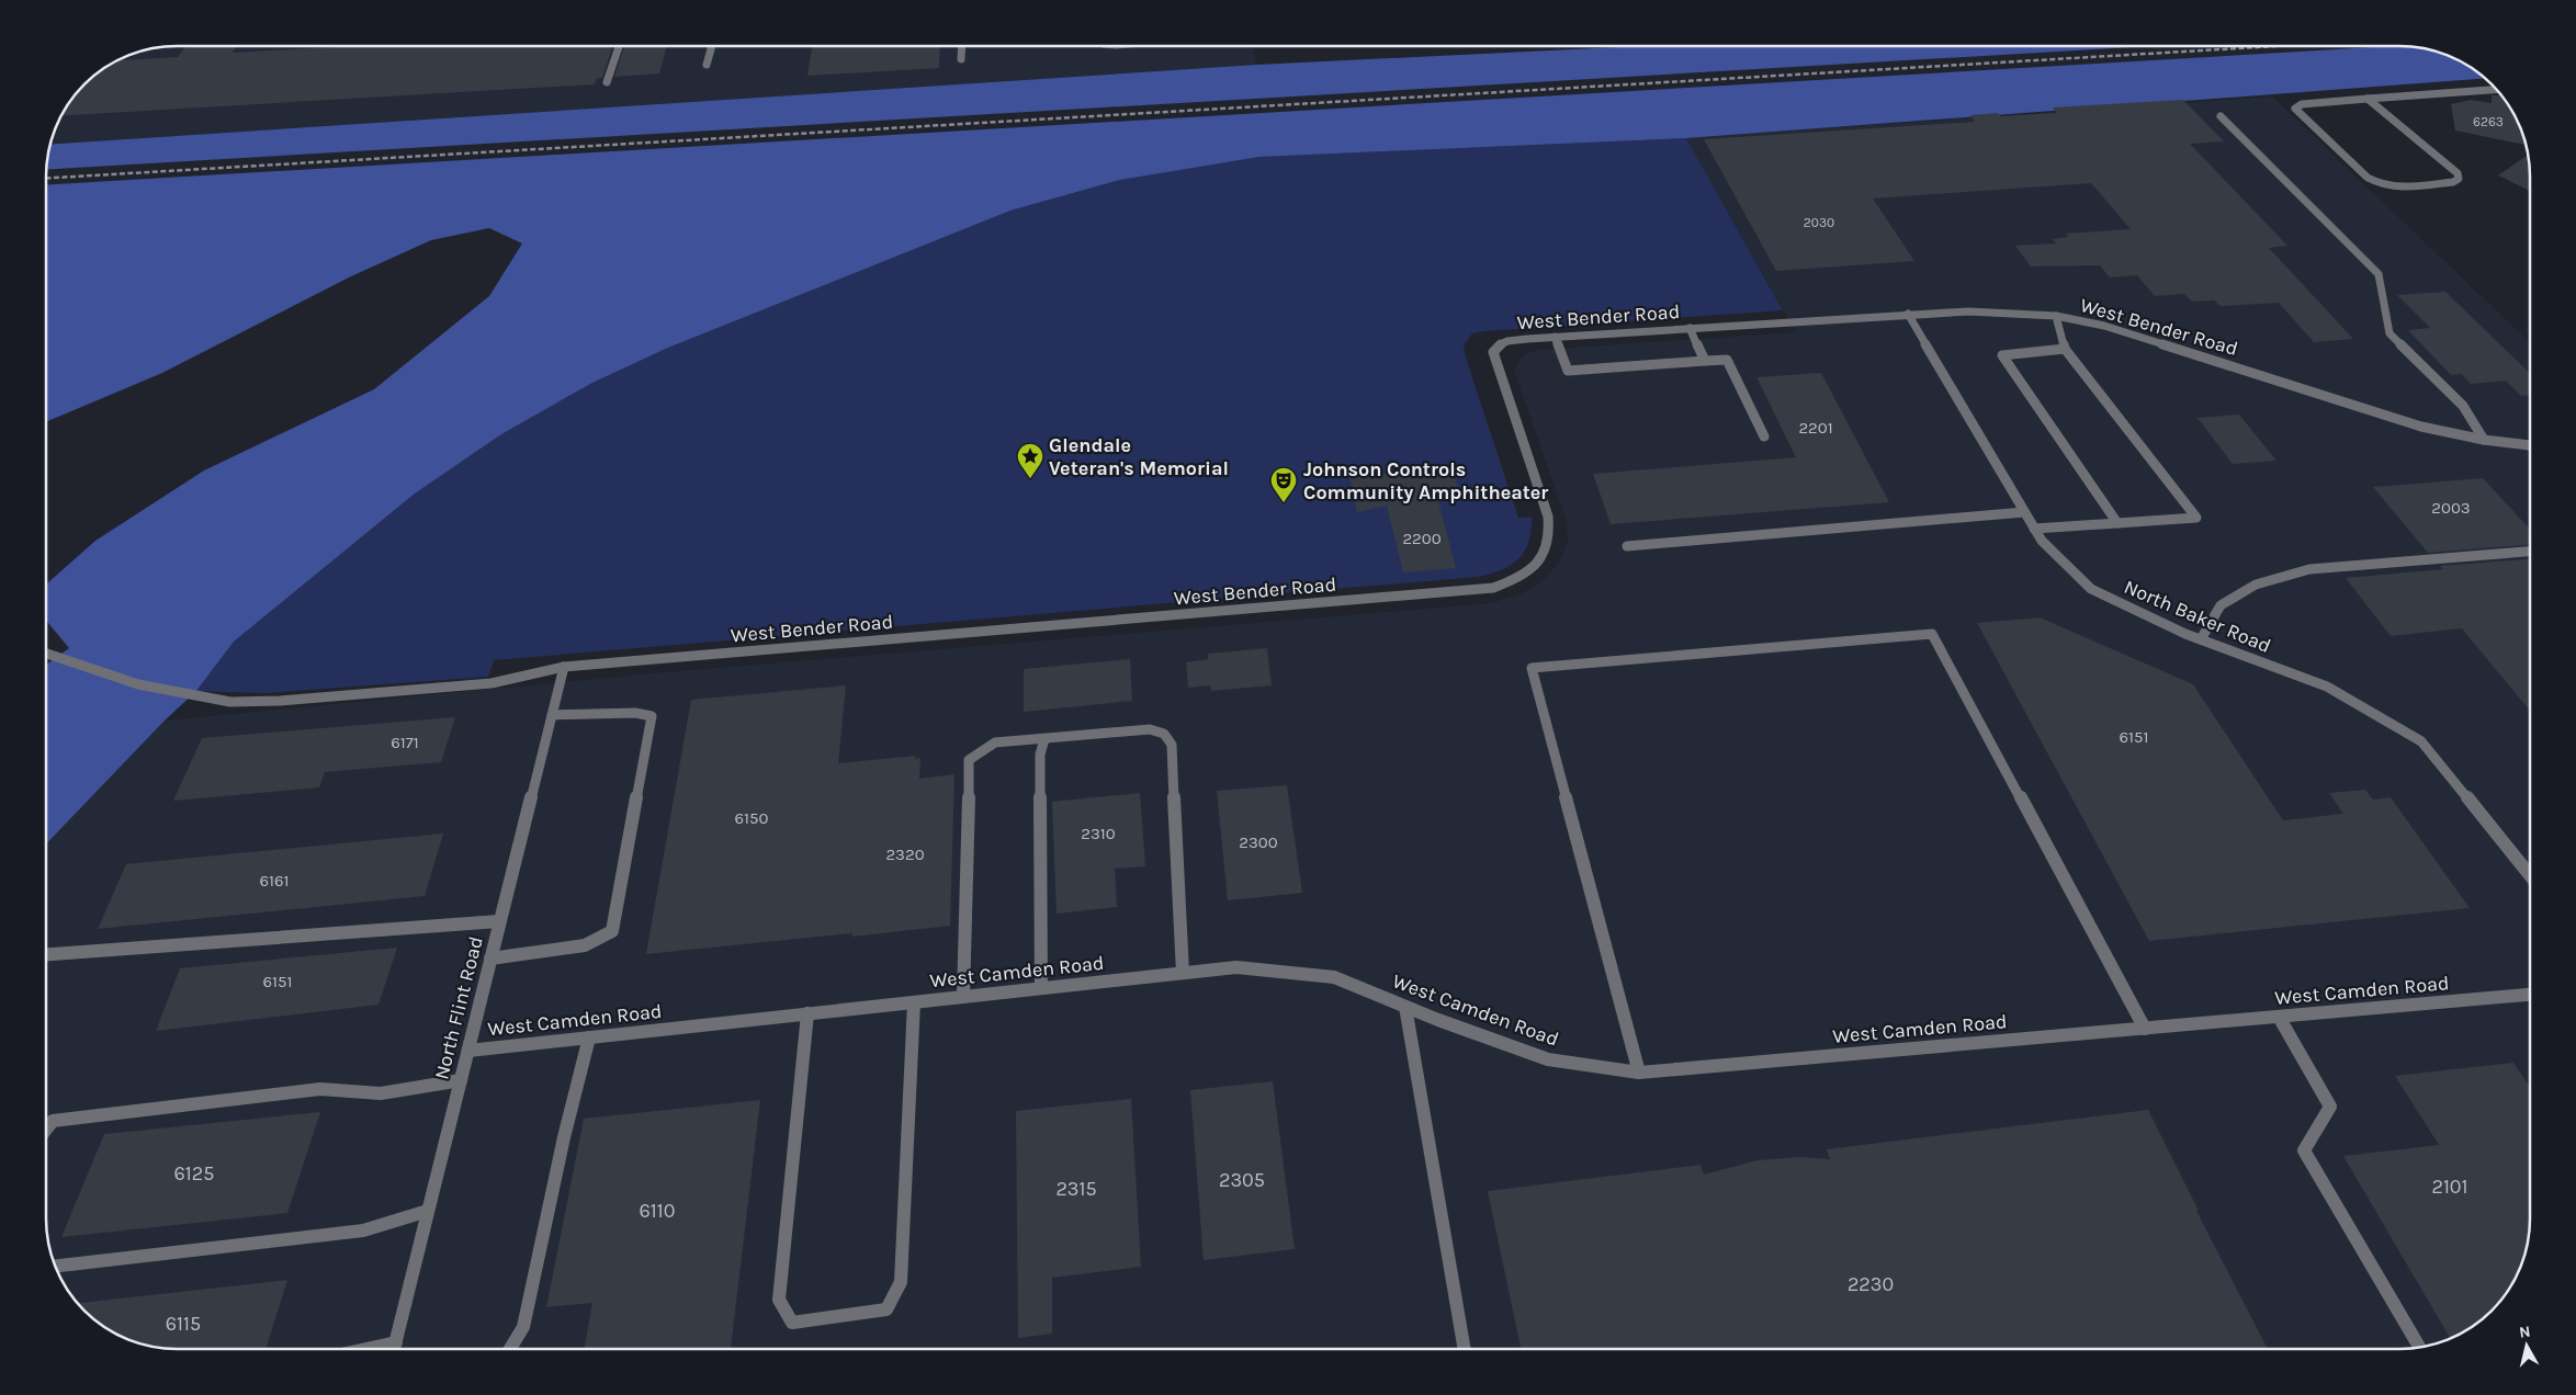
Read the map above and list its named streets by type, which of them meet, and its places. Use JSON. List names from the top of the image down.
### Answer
{
  "streets": {
    "street": [
      "West Bender Road",
      "North Baker Road",
      "West Camden Road",
      "North Flint Road"
    ]
  },
  "crossings": [
    ["West Bender Road", "North Baker Road"],
    ["West Bender Road", "North Flint Road"],
    ["West Camden Road", "North Flint Road"]
  ],
  "places": {
    "place": ["Glendale Veteran's Memorial"],
    "theatre": ["Johnson Controls Community Amphitheater"]
  },
  "house_numbers": [
    "6263",
    "2030",
    "2201",
    "2003",
    "2200",
    "6151",
    "6171",
    "6150",
    "2310",
    "2300",
    "2320",
    "6161",
    "6151",
    "6125",
    "2305",
    "2101",
    "2315",
    "6110",
    "2230",
    "6115"
  ],
  "north": "top"
}
